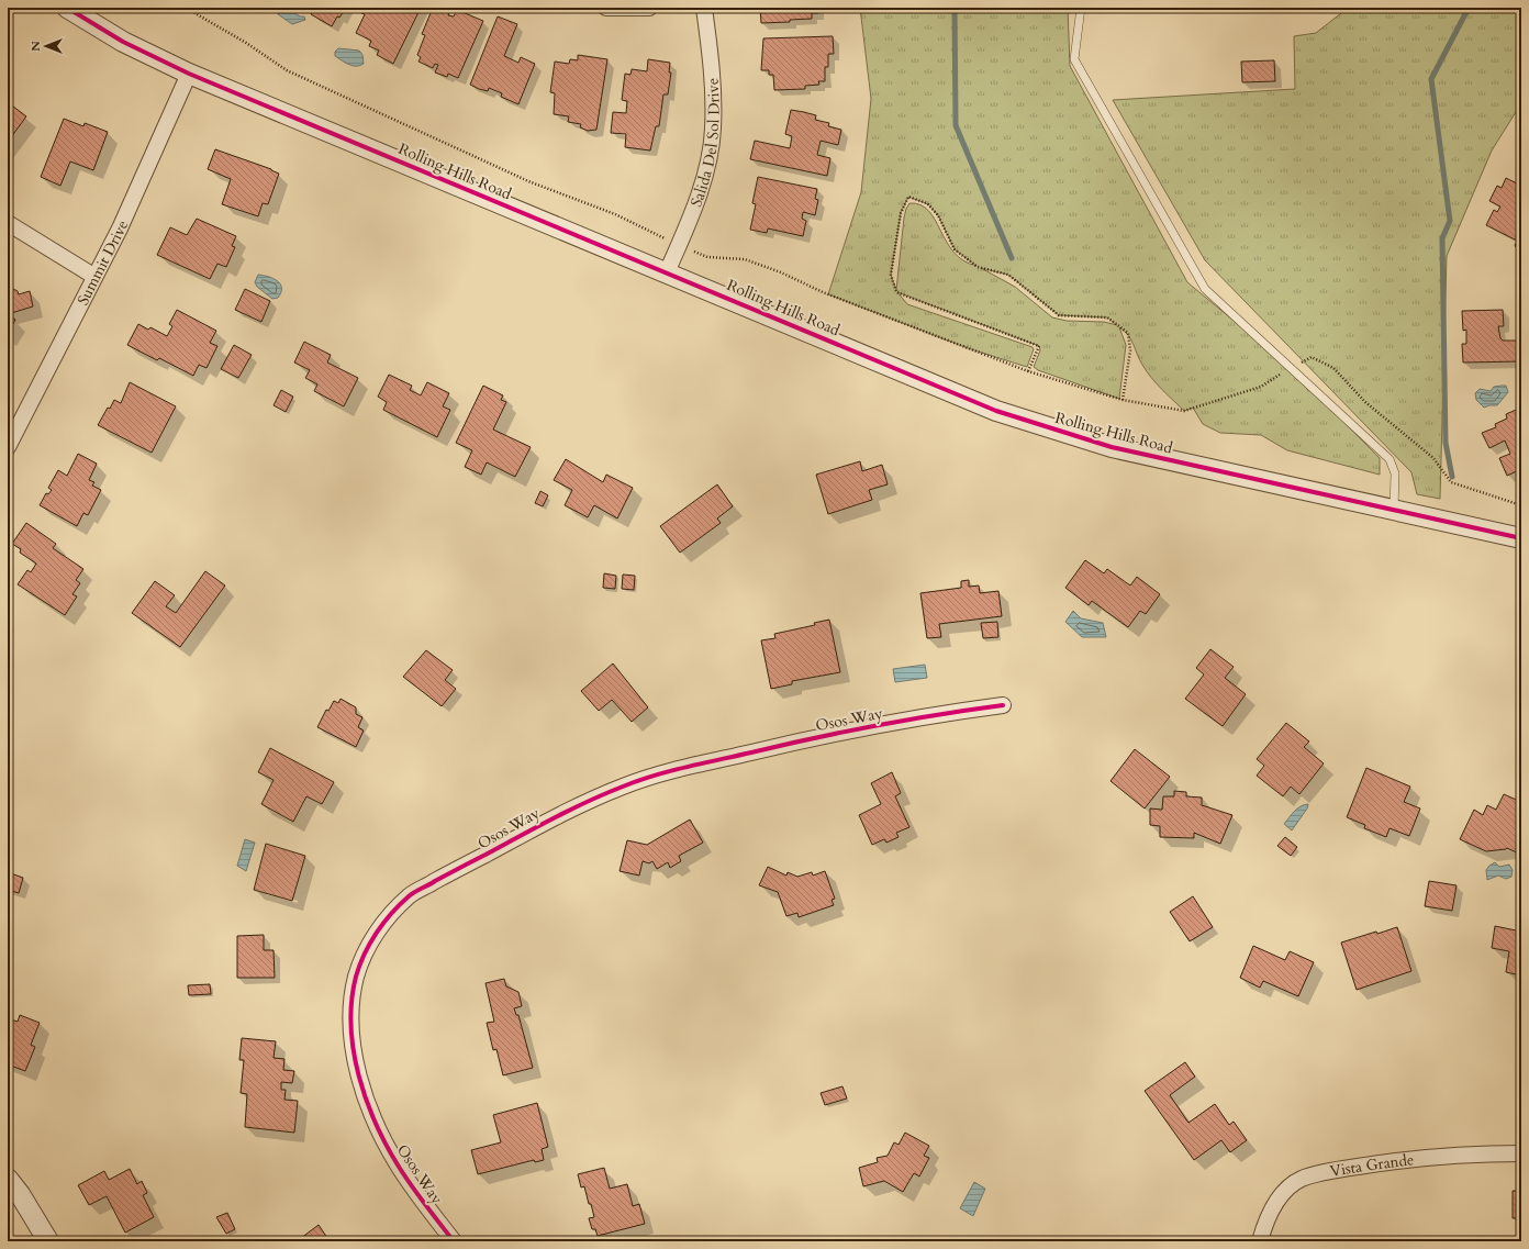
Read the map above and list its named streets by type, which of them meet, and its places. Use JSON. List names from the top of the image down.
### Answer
{
  "streets": {
    "street": [
      "Salida Del Sol Drive",
      "Rolling Hills Road",
      "Summit Drive",
      "Osos Way",
      "Vista Grande"
    ]
  },
  "crossings": [
    ["Salida Del Sol Drive", "Rolling Hills Road"],
    ["Rolling Hills Road", "Summit Drive"]
  ],
  "north": "left"
}
